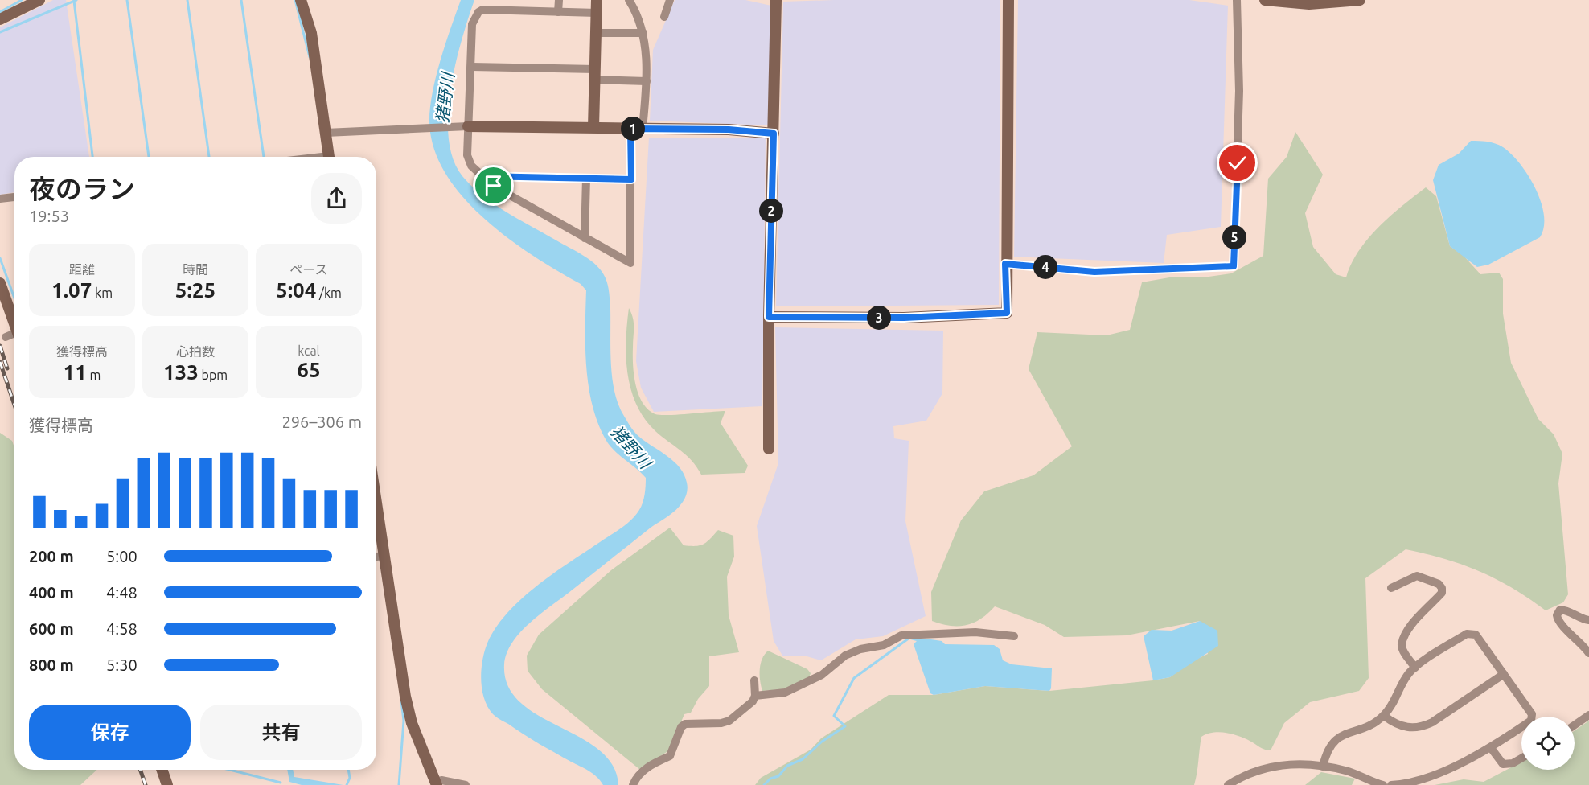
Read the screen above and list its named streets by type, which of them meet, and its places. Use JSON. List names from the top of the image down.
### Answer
{
  "water": ["猪野川"],
  "page": {
    "pins": [
      "1",
      "2",
      "5",
      "4",
      "3"
    ],
    "heading": ["夜のラン", "19:53"],
    "stats": [
      ["距離", "1.07 km"],
      ["時間", "5:25"],
      ["ペース", "5:04 /km"],
      ["獲得標高", "11 m"],
      ["心拍数", "133 bpm"],
      ["kcal", "65"]
    ],
    "chart": ["獲得標高", "296–306 m"],
    "list": [
      {
        "name": "200 m",
        "note": "5:00"
      },
      {
        "name": "400 m",
        "note": "4:48"
      },
      {
        "name": "600 m",
        "note": "4:58"
      },
      {
        "name": "800 m",
        "note": "5:30"
      }
    ],
    "buttons": ["保存", "共有"]
  }
}
